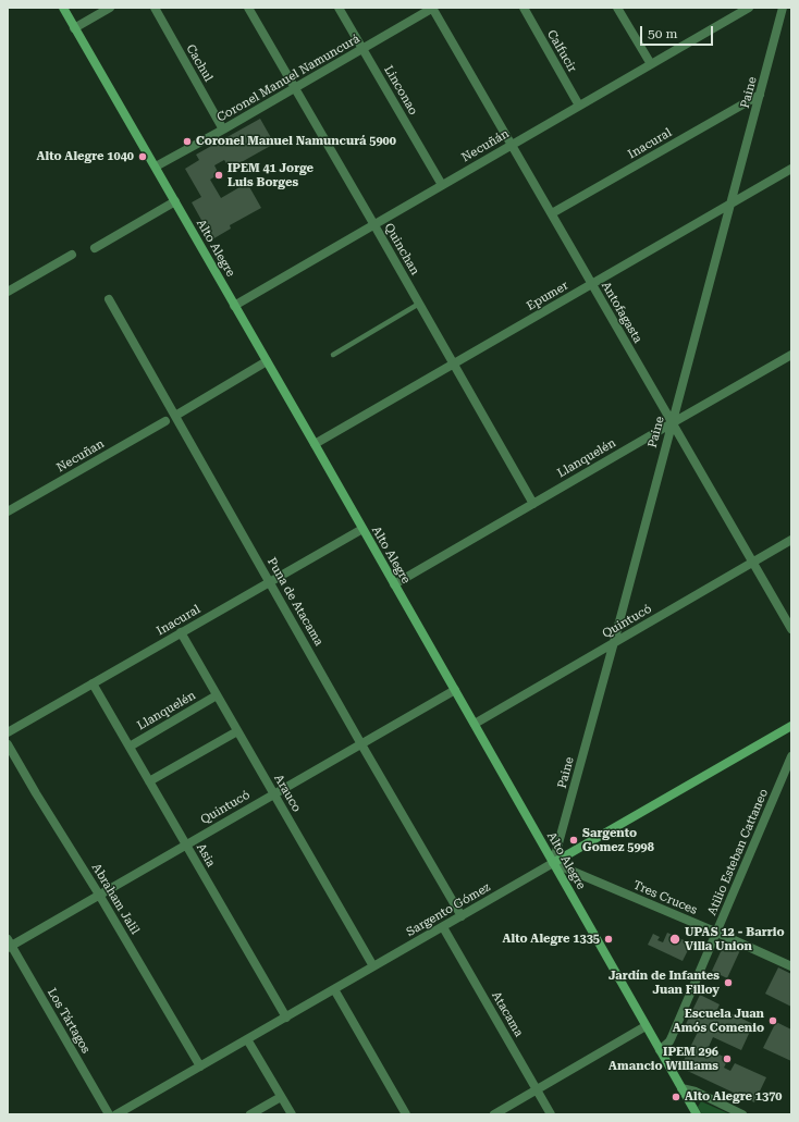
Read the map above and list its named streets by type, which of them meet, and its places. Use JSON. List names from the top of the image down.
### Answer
{
  "streets": {
    "main road": ["Alto Alegre", "Sargento Gómez"],
    "street": [
      "Calfucir",
      "Cachul",
      "Coronel Manuel Namuncurá",
      "Linconao",
      "Paine",
      "Inacural",
      "Necuñán",
      "Quinchan",
      "Epumer",
      "Antofagasta",
      "Necuñan",
      "Llanquelén",
      "Puna de Atacama",
      "Quintucó",
      "Arauco",
      "Atilio Esteban Cattaneo",
      "Asia",
      "Tres Cruces",
      "Abraham Jalil",
      "Atacama",
      "Los Tártagos"
    ]
  },
  "crossings": [
    ["Calfucir", "Necuñán"],
    ["Cachul", "Coronel Manuel Namuncurá"],
    ["Coronel Manuel Namuncurá", "Linconao"],
    ["Coronel Manuel Namuncurá", "Alto Alegre"],
    ["Coronel Manuel Namuncurá", "Quinchan"],
    ["Coronel Manuel Namuncurá", "Antofagasta"],
    ["Linconao", "Necuñán"],
    ["Paine", "Inacural"],
    ["Paine", "Alto Alegre"],
    ["Paine", "Epumer"],
    ["Paine", "Antofagasta"],
    ["Paine", "Llanquelén"],
    ["Paine", "Quintucó"],
    ["Paine", "Tres Cruces"],
    ["Paine", "Sargento Gómez"],
    ["Inacural", "Alto Alegre"],
    ["Inacural", "Antofagasta"],
    ["Inacural", "Puna de Atacama"],
    ["Inacural", "Arauco"],
    ["Inacural", "Asia"],
    ["Necuñán", "Alto Alegre"],
    ["Necuñán", "Quinchan"],
    ["Necuñán", "Antofagasta"],
    ["Alto Alegre", "Epumer"],
    ["Alto Alegre", "Llanquelén"],
    ["Alto Alegre", "Quintucó"],
    ["Alto Alegre", "Atilio Esteban Cattaneo"],
    ["Alto Alegre", "Tres Cruces"],
    ["Alto Alegre", "Sargento Gómez"],
    ["Quinchan", "Epumer"],
    ["Quinchan", "Llanquelén"],
    ["Epumer", "Antofagasta"],
    ["Antofagasta", "Llanquelén"],
    ["Antofagasta", "Quintucó"],
    ["Llanquelén", "Arauco"],
    ["Llanquelén", "Asia"],
    ["Puna de Atacama", "Quintucó"],
    ["Puna de Atacama", "Sargento Gómez"],
    ["Quintucó", "Arauco"],
    ["Quintucó", "Asia"],
    ["Quintucó", "Abraham Jalil"],
    ["Quintucó", "Los Tártagos"],
    ["Arauco", "Sargento Gómez"],
    ["Atilio Esteban Cattaneo", "Tres Cruces"],
    ["Asia", "Sargento Gómez"],
    ["Tres Cruces", "Sargento Gómez"],
    ["Abraham Jalil", "Sargento Gómez"],
    ["Sargento Gómez", "Atacama"]
  ],
  "places": [
    "Coronel Manuel Namuncurá 5900",
    "Alto Alegre 1040",
    "IPEM 41 Jorge Luis Borges",
    "Sargento Gomez 5998",
    "Alto Alegre 1335",
    "UPAS 12 - Barrio Villa Union",
    "Jardín de Infantes Juan Filloy",
    "Escuela Juan Amós Comenio",
    "IPEM 296 Amancio Williams",
    "Alto Alegre 1370"
  ],
  "scale_bar": "50 m"
}
